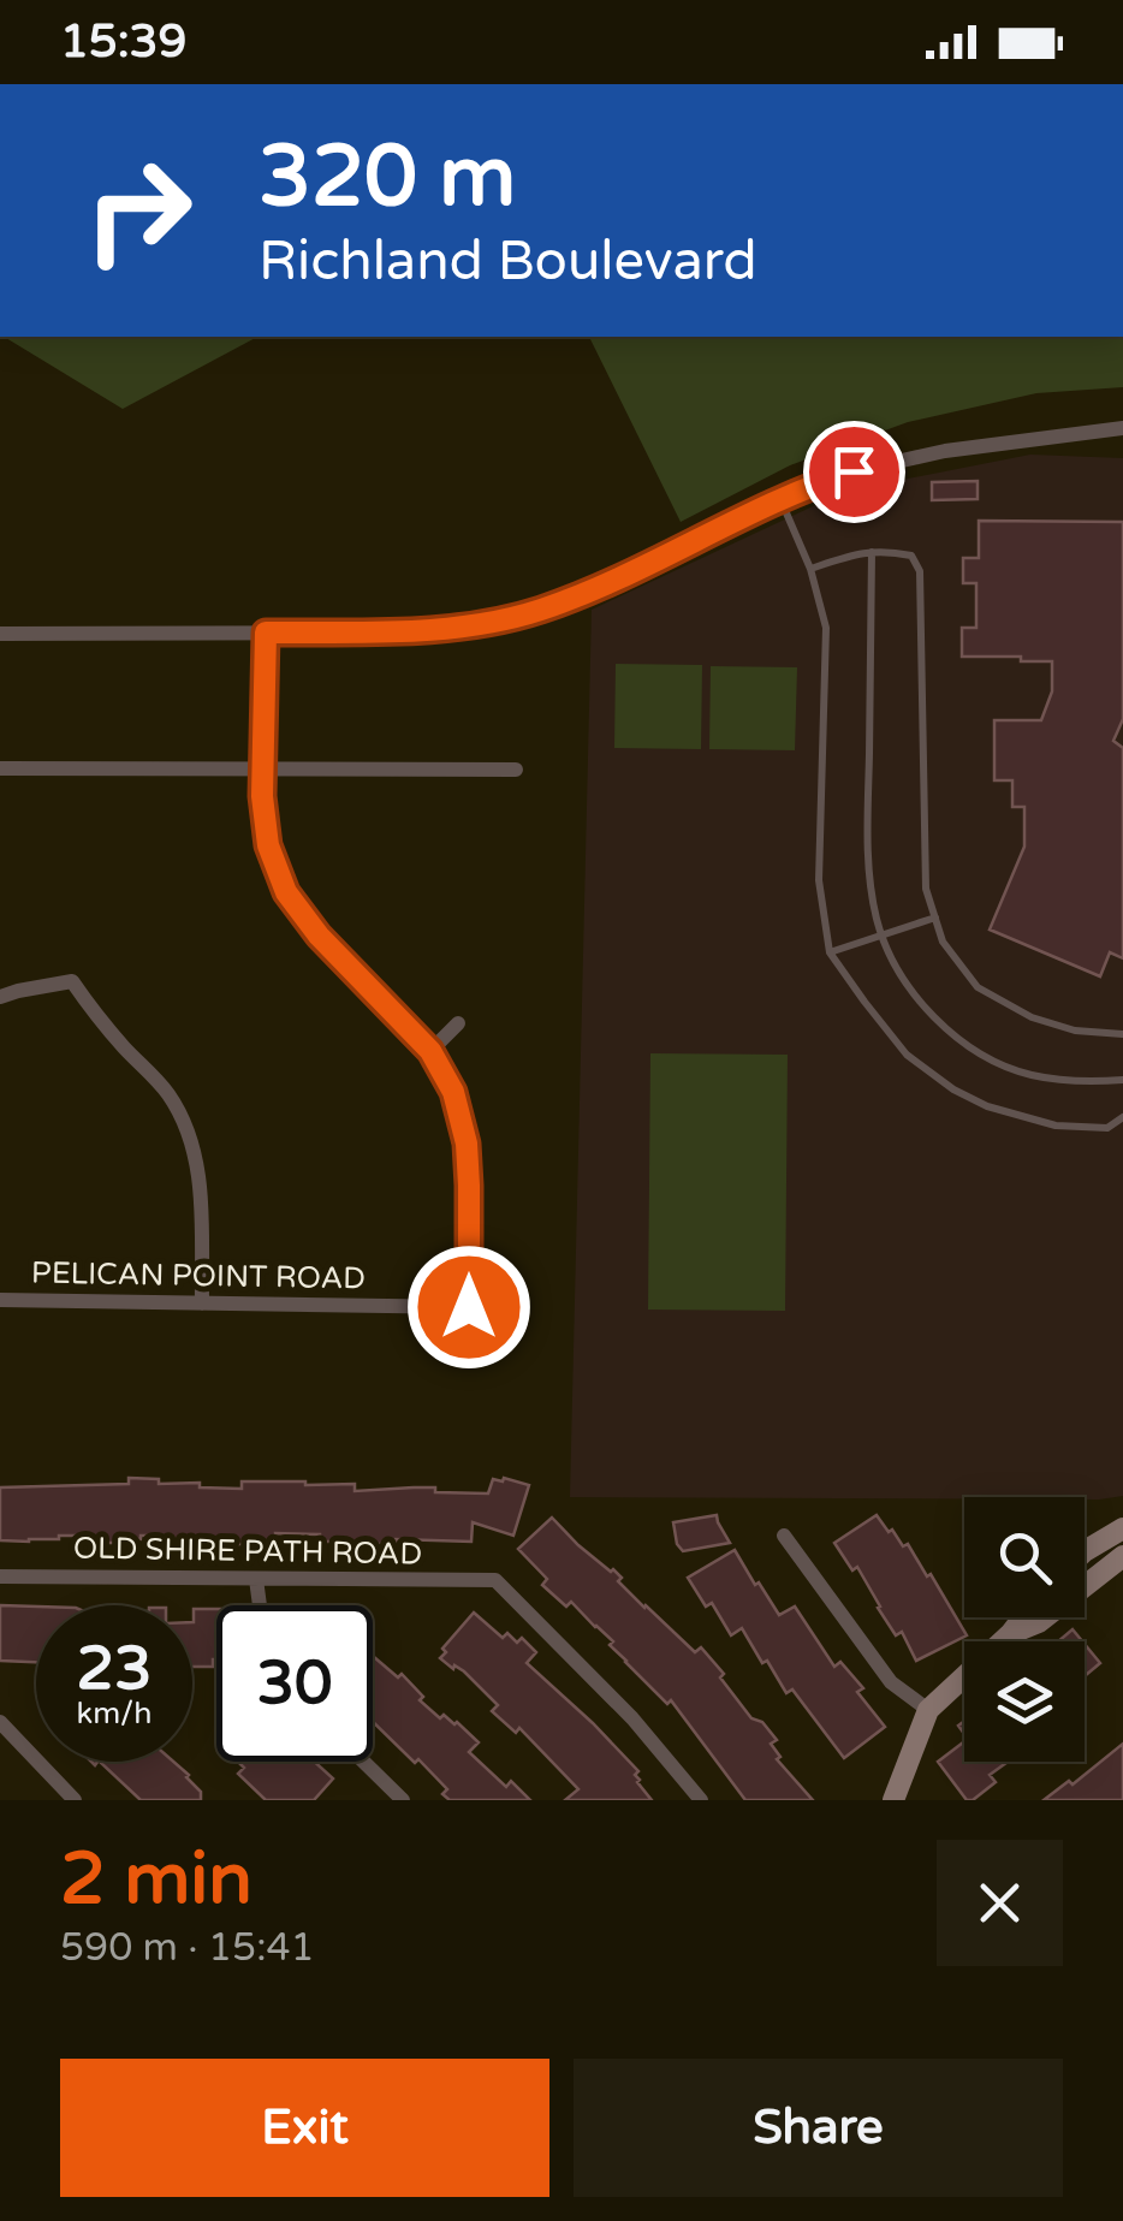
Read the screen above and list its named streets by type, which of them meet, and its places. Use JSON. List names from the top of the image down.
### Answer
{
  "streets": {
    "street": ["PELICAN POINT ROAD", "OLD SHIRE PATH ROAD"]
  },
  "page": {
    "status": "15:39",
    "turn": ["320 m", "Richland Boulevard"],
    "speed": "23 km/h",
    "limit": "30",
    "heading": ["2 min", "590 m · 15:41"],
    "buttons": ["Exit", "Share"]
  }
}
